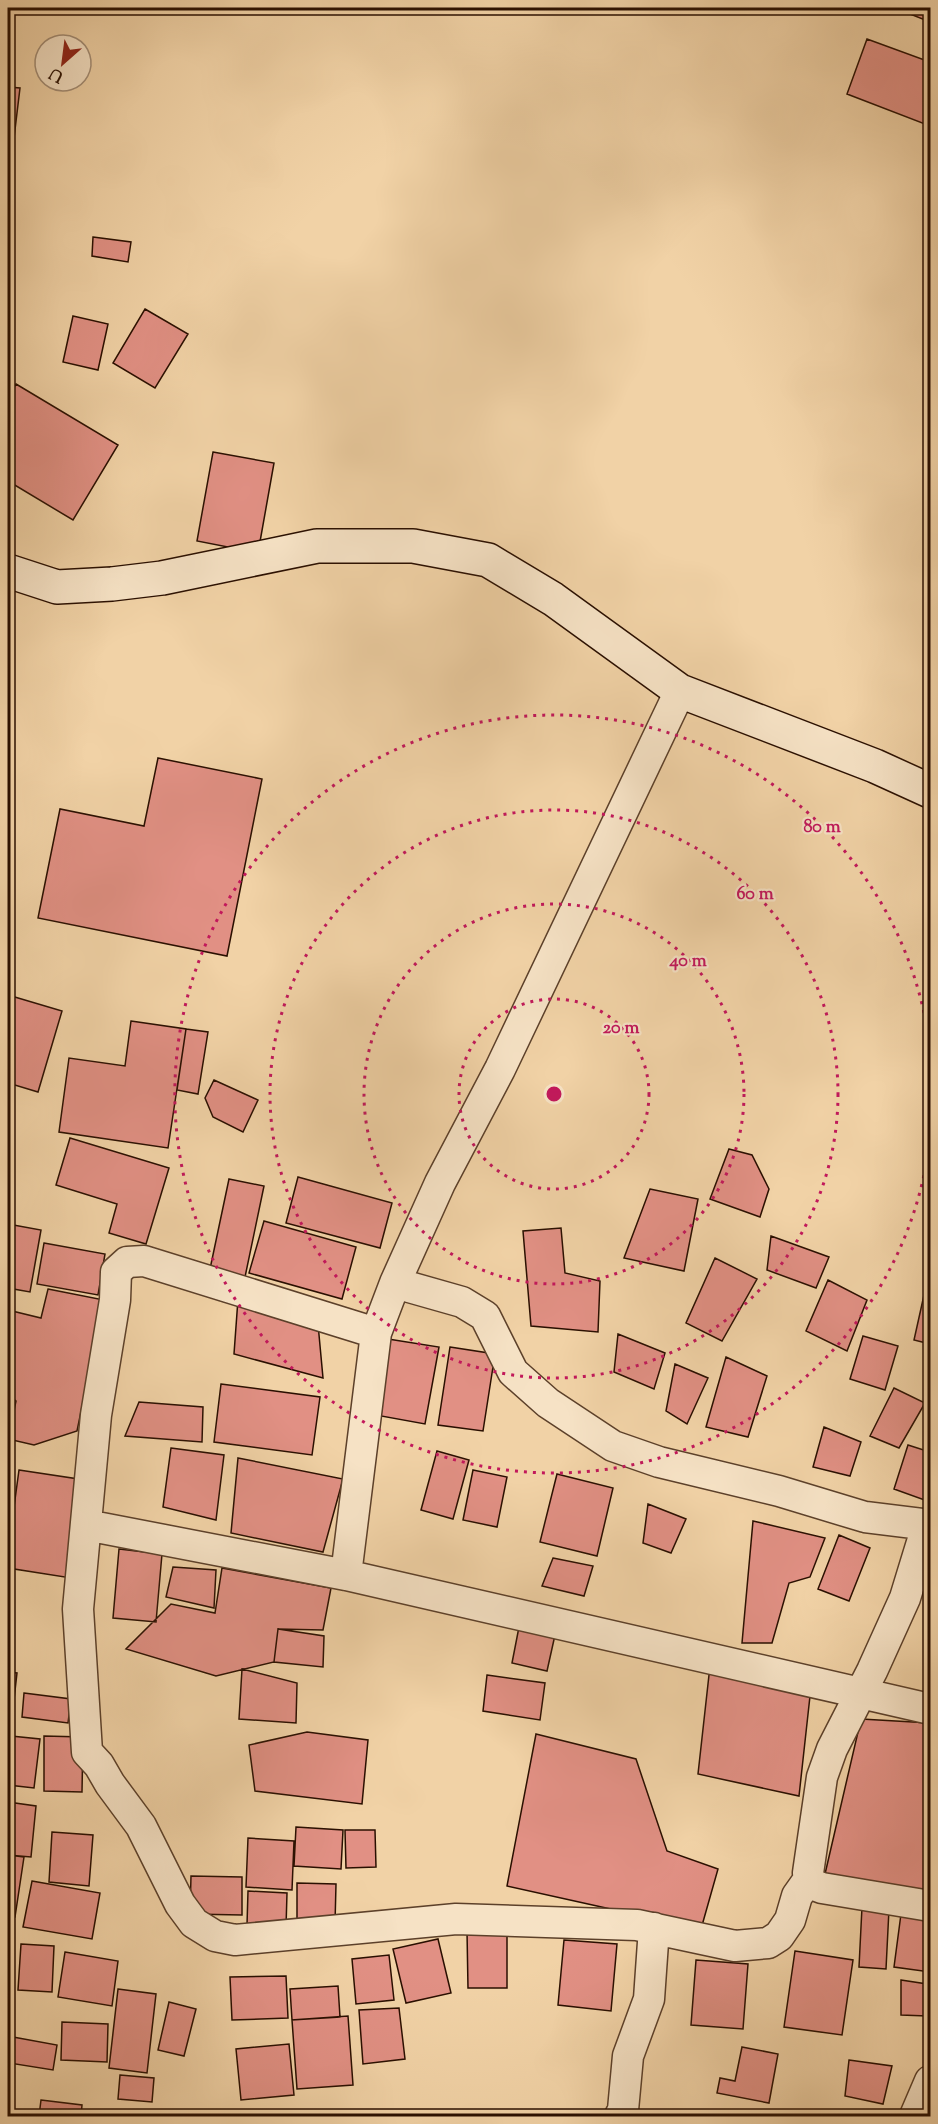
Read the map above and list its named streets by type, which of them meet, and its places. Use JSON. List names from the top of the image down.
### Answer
{
  "north": "bottom left",
  "rings": [
    "80 m",
    "60 m",
    "40 m",
    "20 m"
  ]
}
